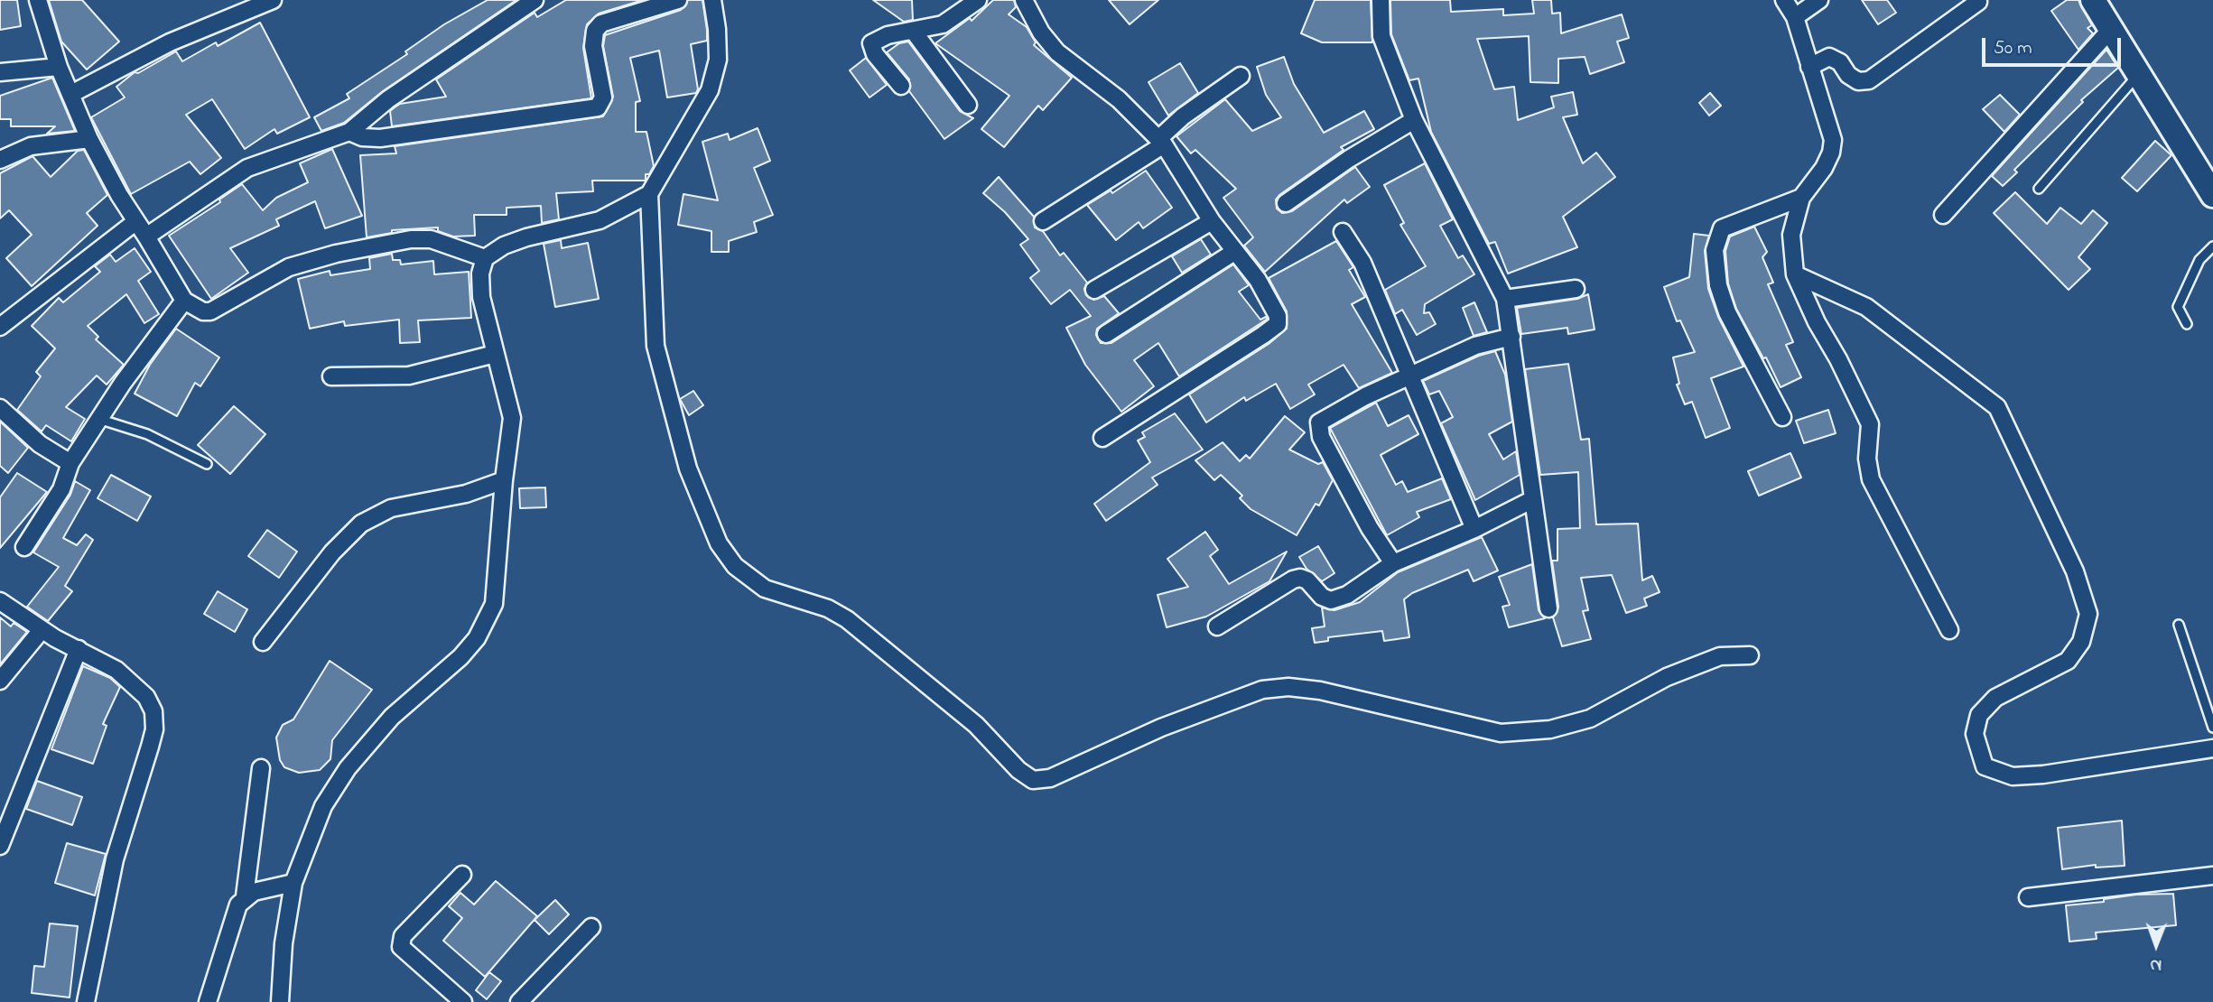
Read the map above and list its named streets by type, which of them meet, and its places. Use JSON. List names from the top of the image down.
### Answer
{
  "scale_bar": "50 m",
  "north": "bottom"
}
